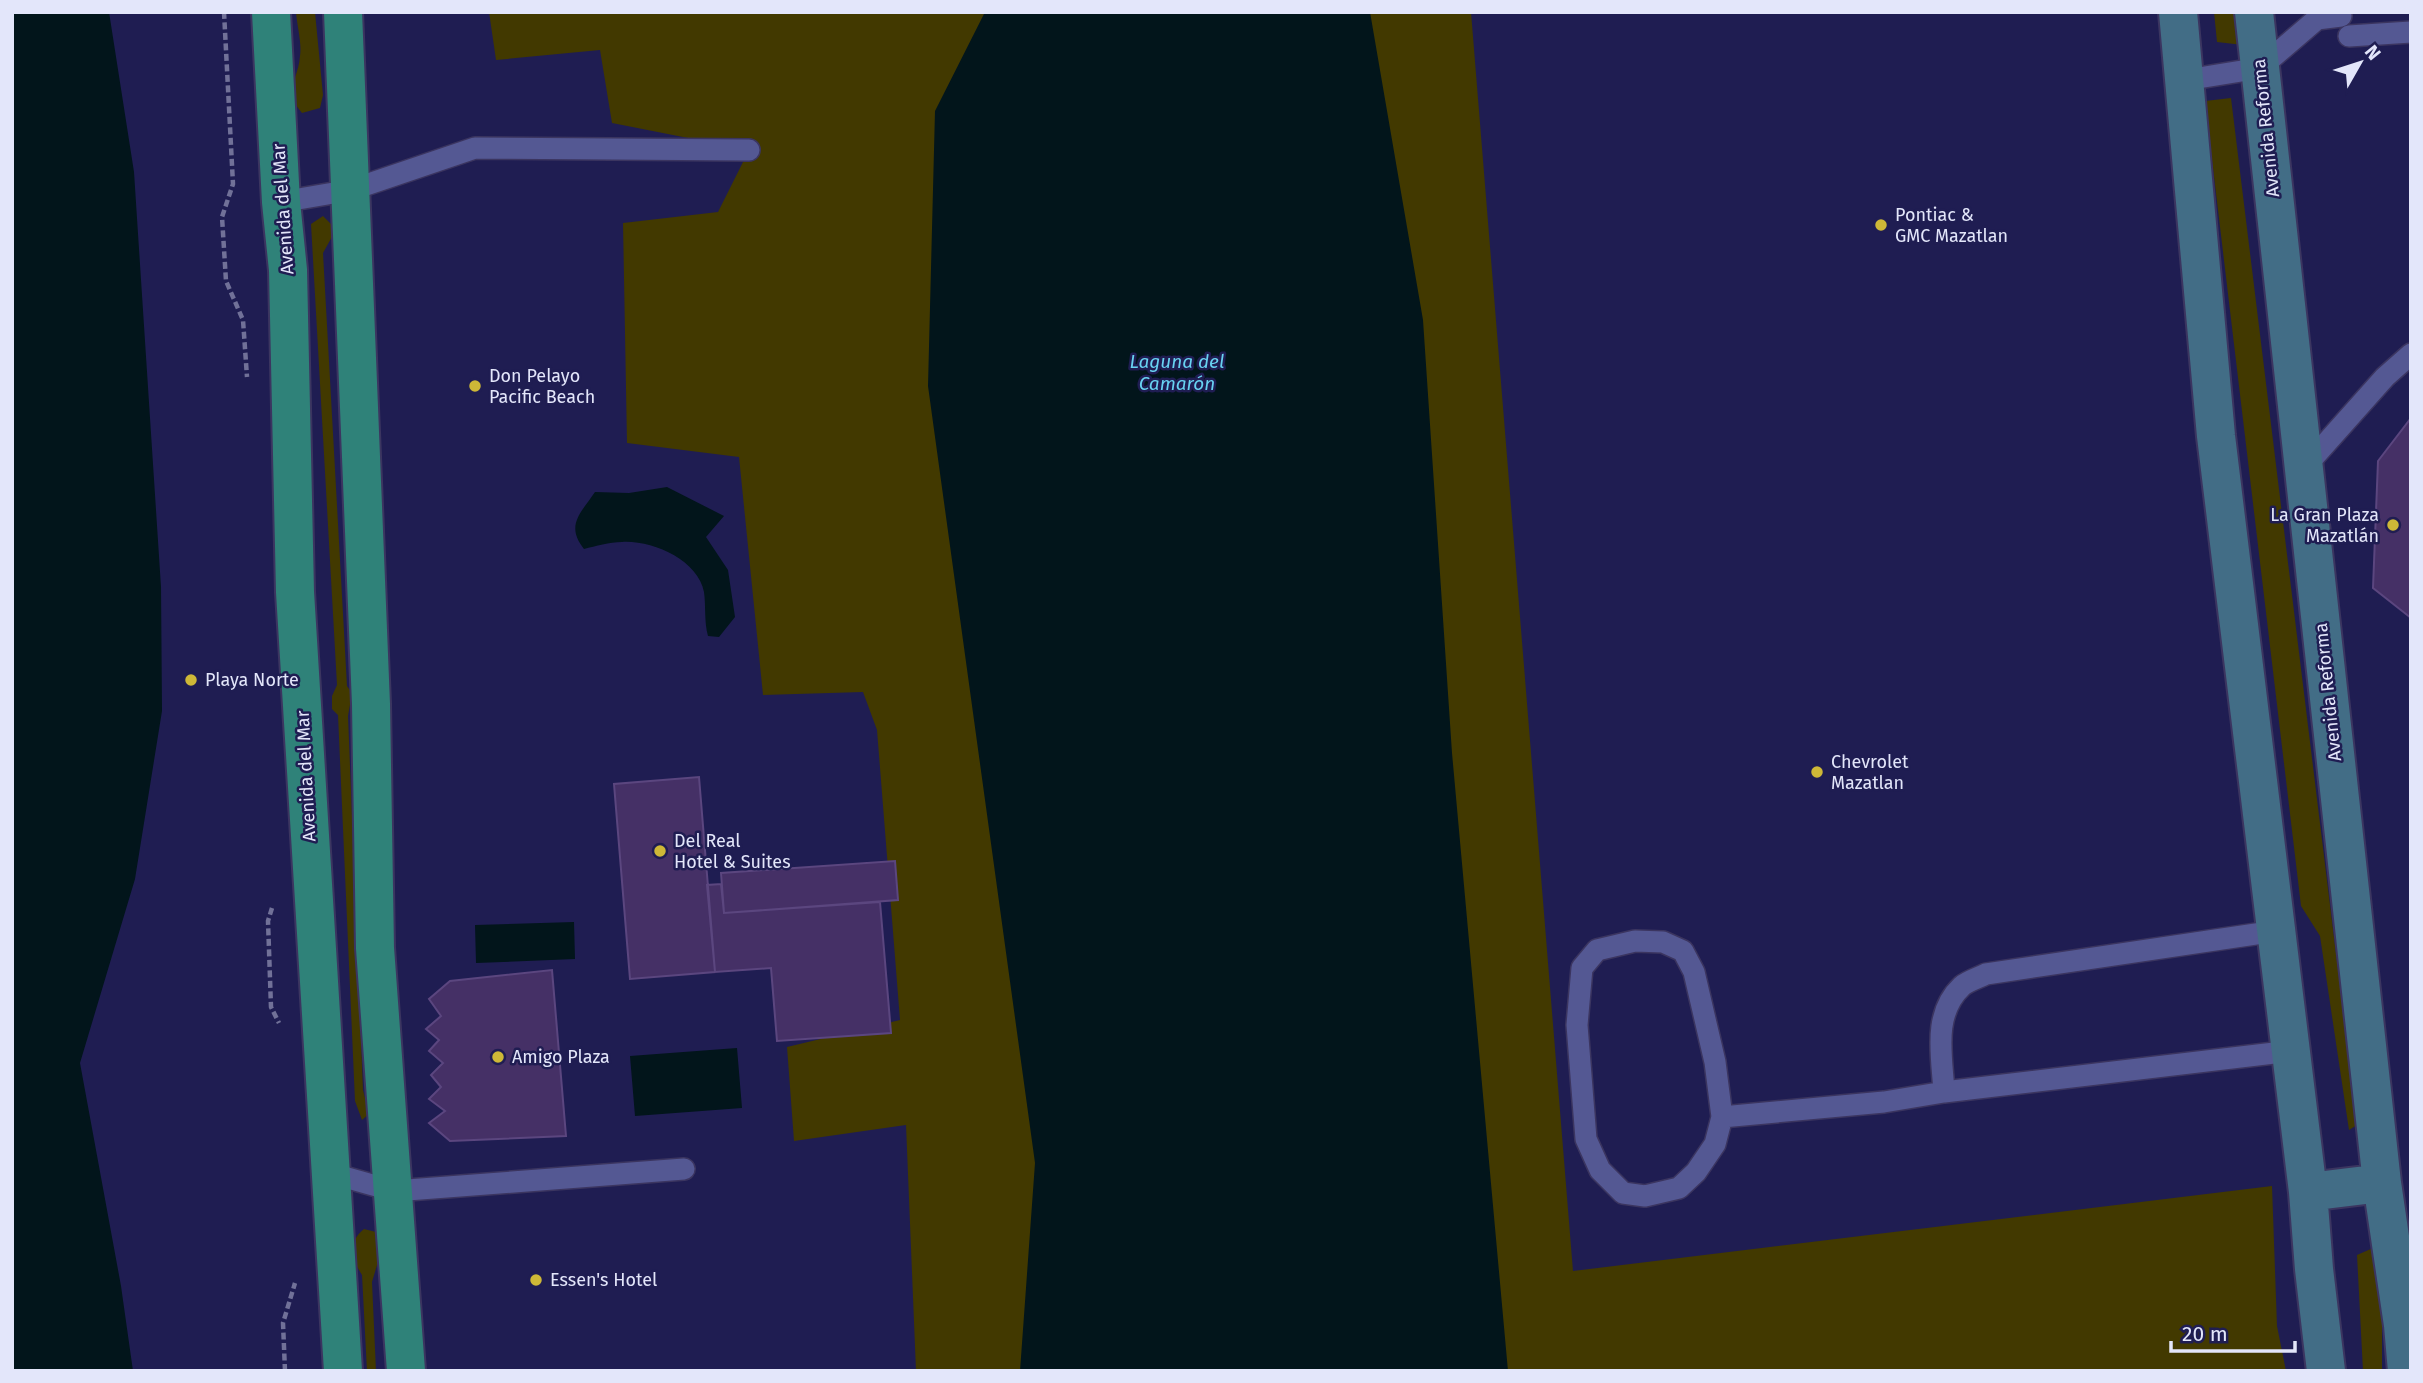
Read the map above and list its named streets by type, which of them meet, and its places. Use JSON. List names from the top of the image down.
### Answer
{
  "streets": {
    "main road": ["Avenida Reforma", "Avenida del Mar"]
  },
  "water": ["Laguna del Camarón"],
  "places": [
    "Pontiac & GMC Mazatlan",
    "Don Pelayo Pacific Beach",
    "La Gran Plaza Mazatlán",
    "Playa Norte",
    "Chevrolet Mazatlan",
    "Del Real Hotel & Suites",
    "Amigo Plaza",
    "Essen's Hotel"
  ],
  "scale_bar": "20 m",
  "north": "top right"
}
